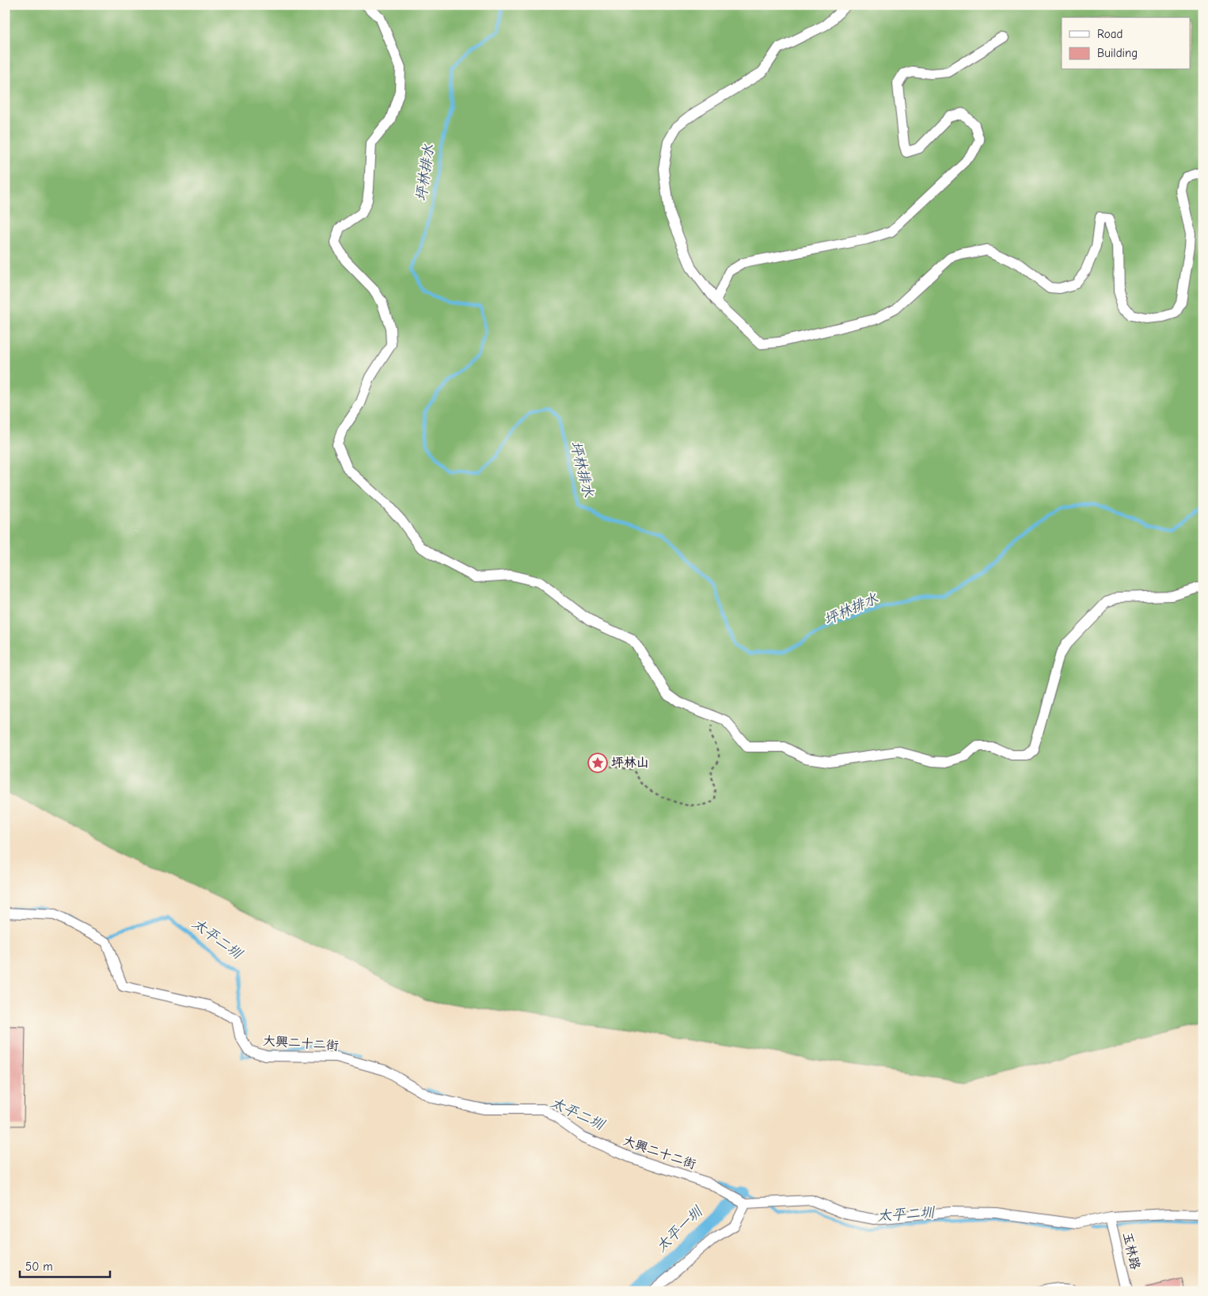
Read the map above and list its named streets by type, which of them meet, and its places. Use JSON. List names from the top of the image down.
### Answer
{
  "streets": {
    "street": ["大興二十二街", "玉林路"]
  },
  "water": ["坪林排水", "太平二圳", "太平一圳"],
  "places": {
    "place": ["坪林山"]
  },
  "legend": ["Road", "Building"],
  "scale_bar": "50 m"
}
